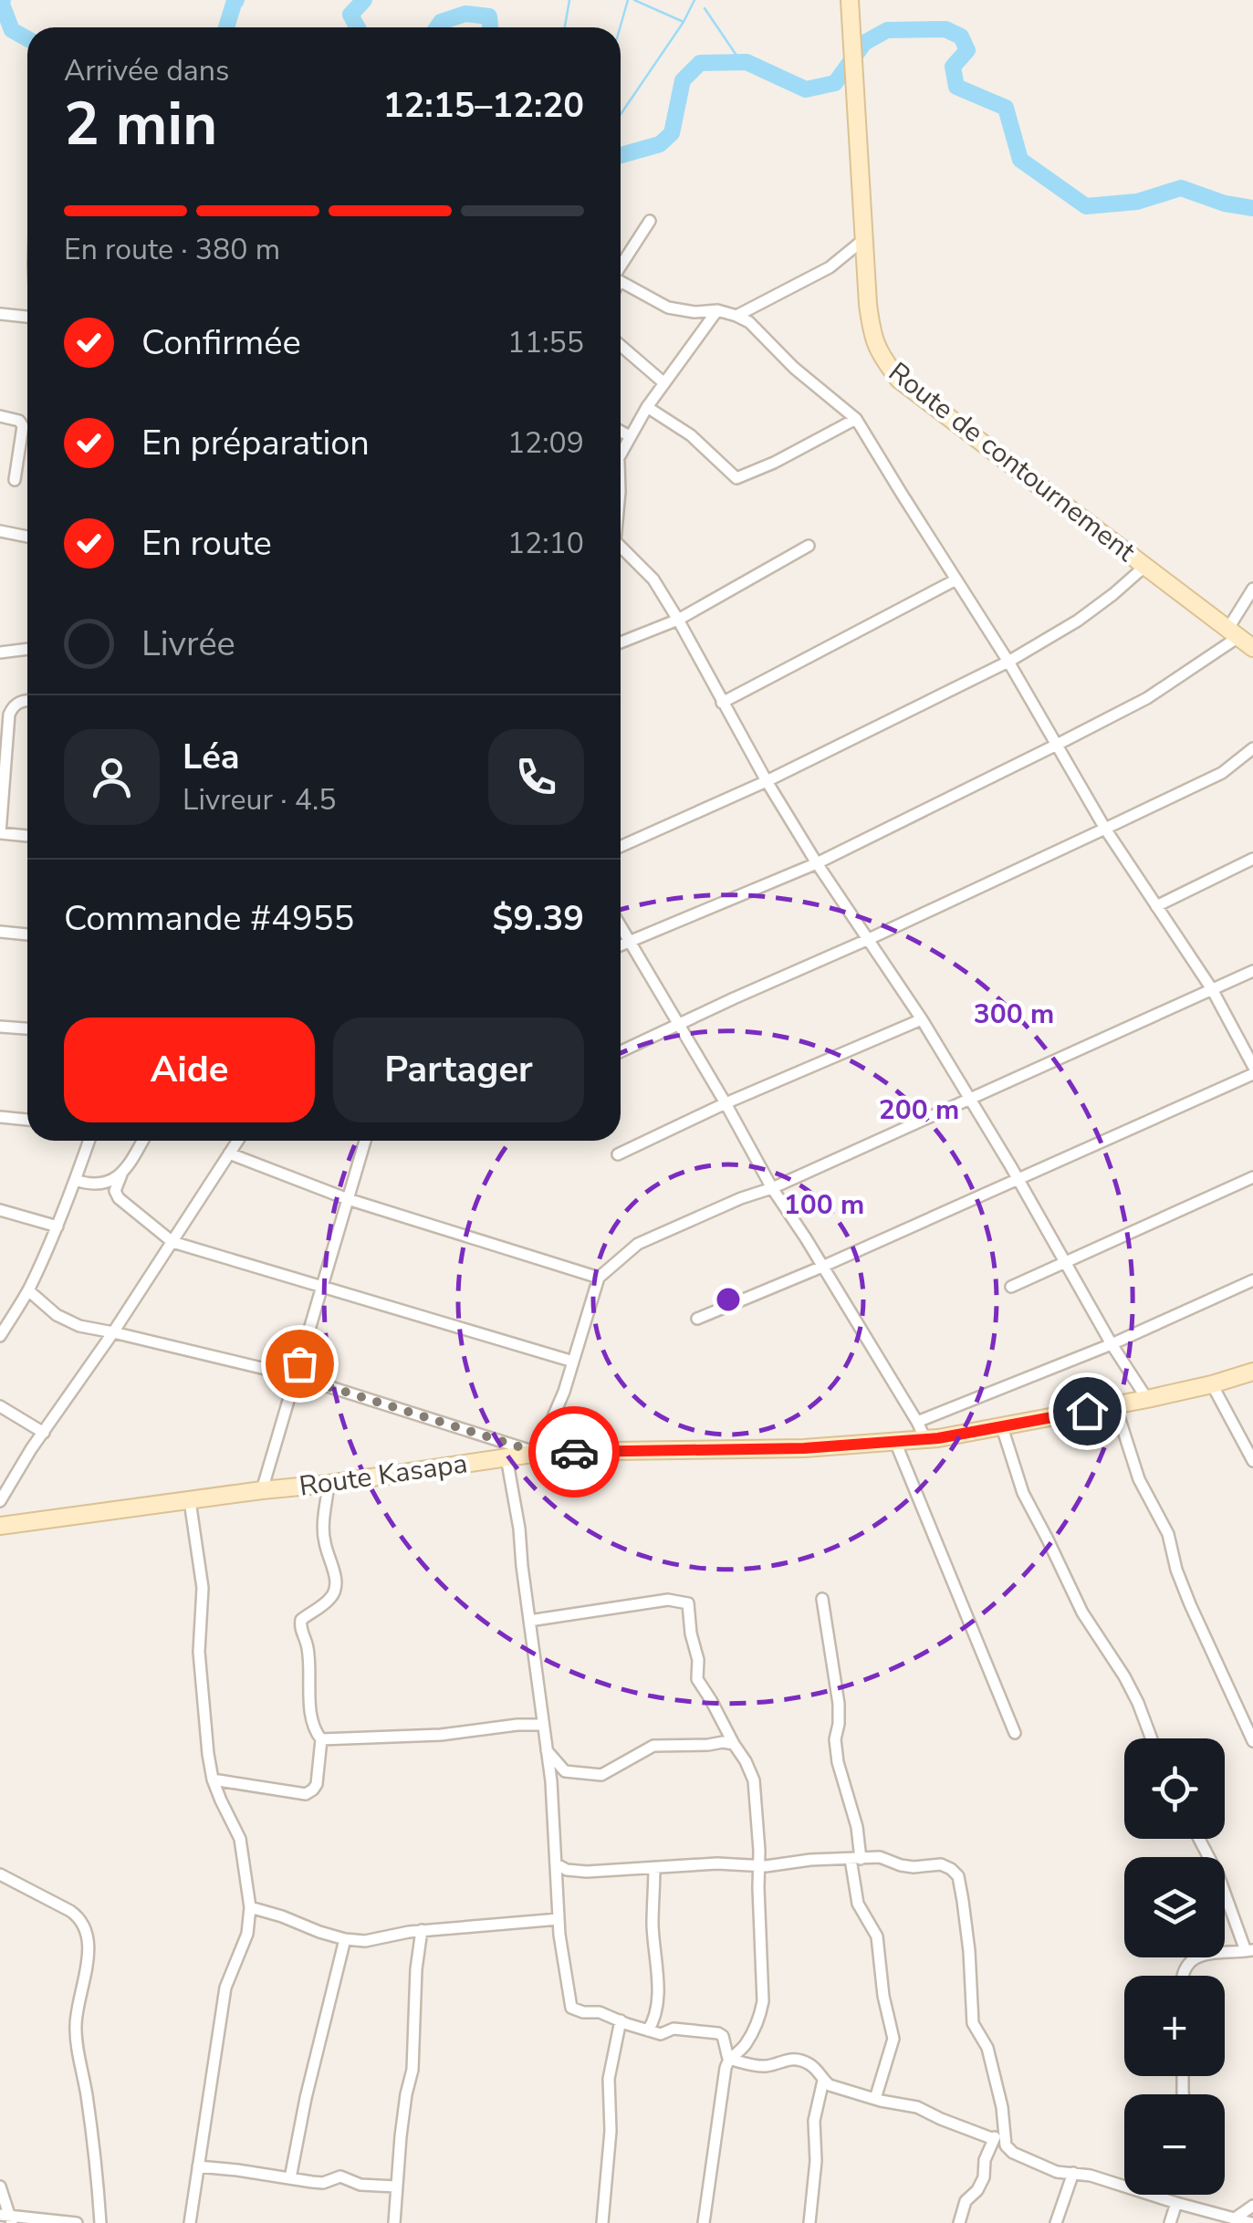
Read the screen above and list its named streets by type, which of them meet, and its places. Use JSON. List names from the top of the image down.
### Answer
{
  "streets": {
    "main road": ["Route de contournement", "Route Kasapa"]
  },
  "page": {
    "heading": ["2 min", "Arrivée dans", "12:15–12:20"],
    "panel": [
      "Léa",
      "Livreur · 4.5",
      "Commande #4955",
      "$9.39"
    ],
    "bar": "En route · 380 m",
    "list": [
      ["Confirmée", "11:55"],
      ["En préparation", "12:09"],
      ["En route", "12:10"],
      "Livrée"
    ],
    "buttons": ["Aide", "Partager"],
    "map_buttons": ["+", "−"]
  },
  "rings": ["300 m", "200 m", "100 m"]
}
